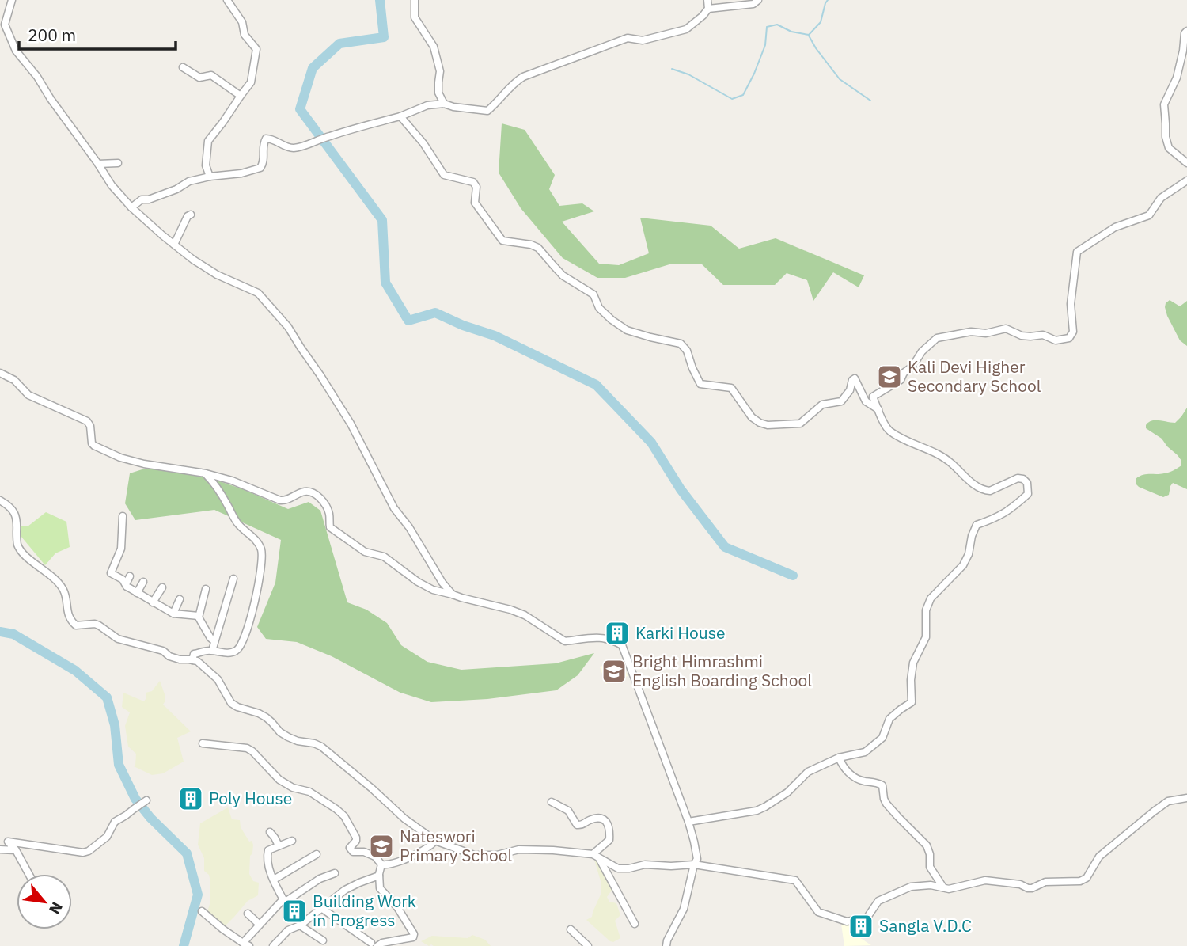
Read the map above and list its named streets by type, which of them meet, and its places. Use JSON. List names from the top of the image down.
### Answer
{
  "places": {
    "school or university": ["Kali Devi Higher Secondary School", "Bright Himrashmi English Boarding School", "Nateswori Primary School"],
    "building": [
      "Karki House",
      "Poly House",
      "Building Work in Progress",
      "Sangla V.D.C"
    ]
  },
  "scale_bar": "200 m",
  "north": "bottom right"
}
